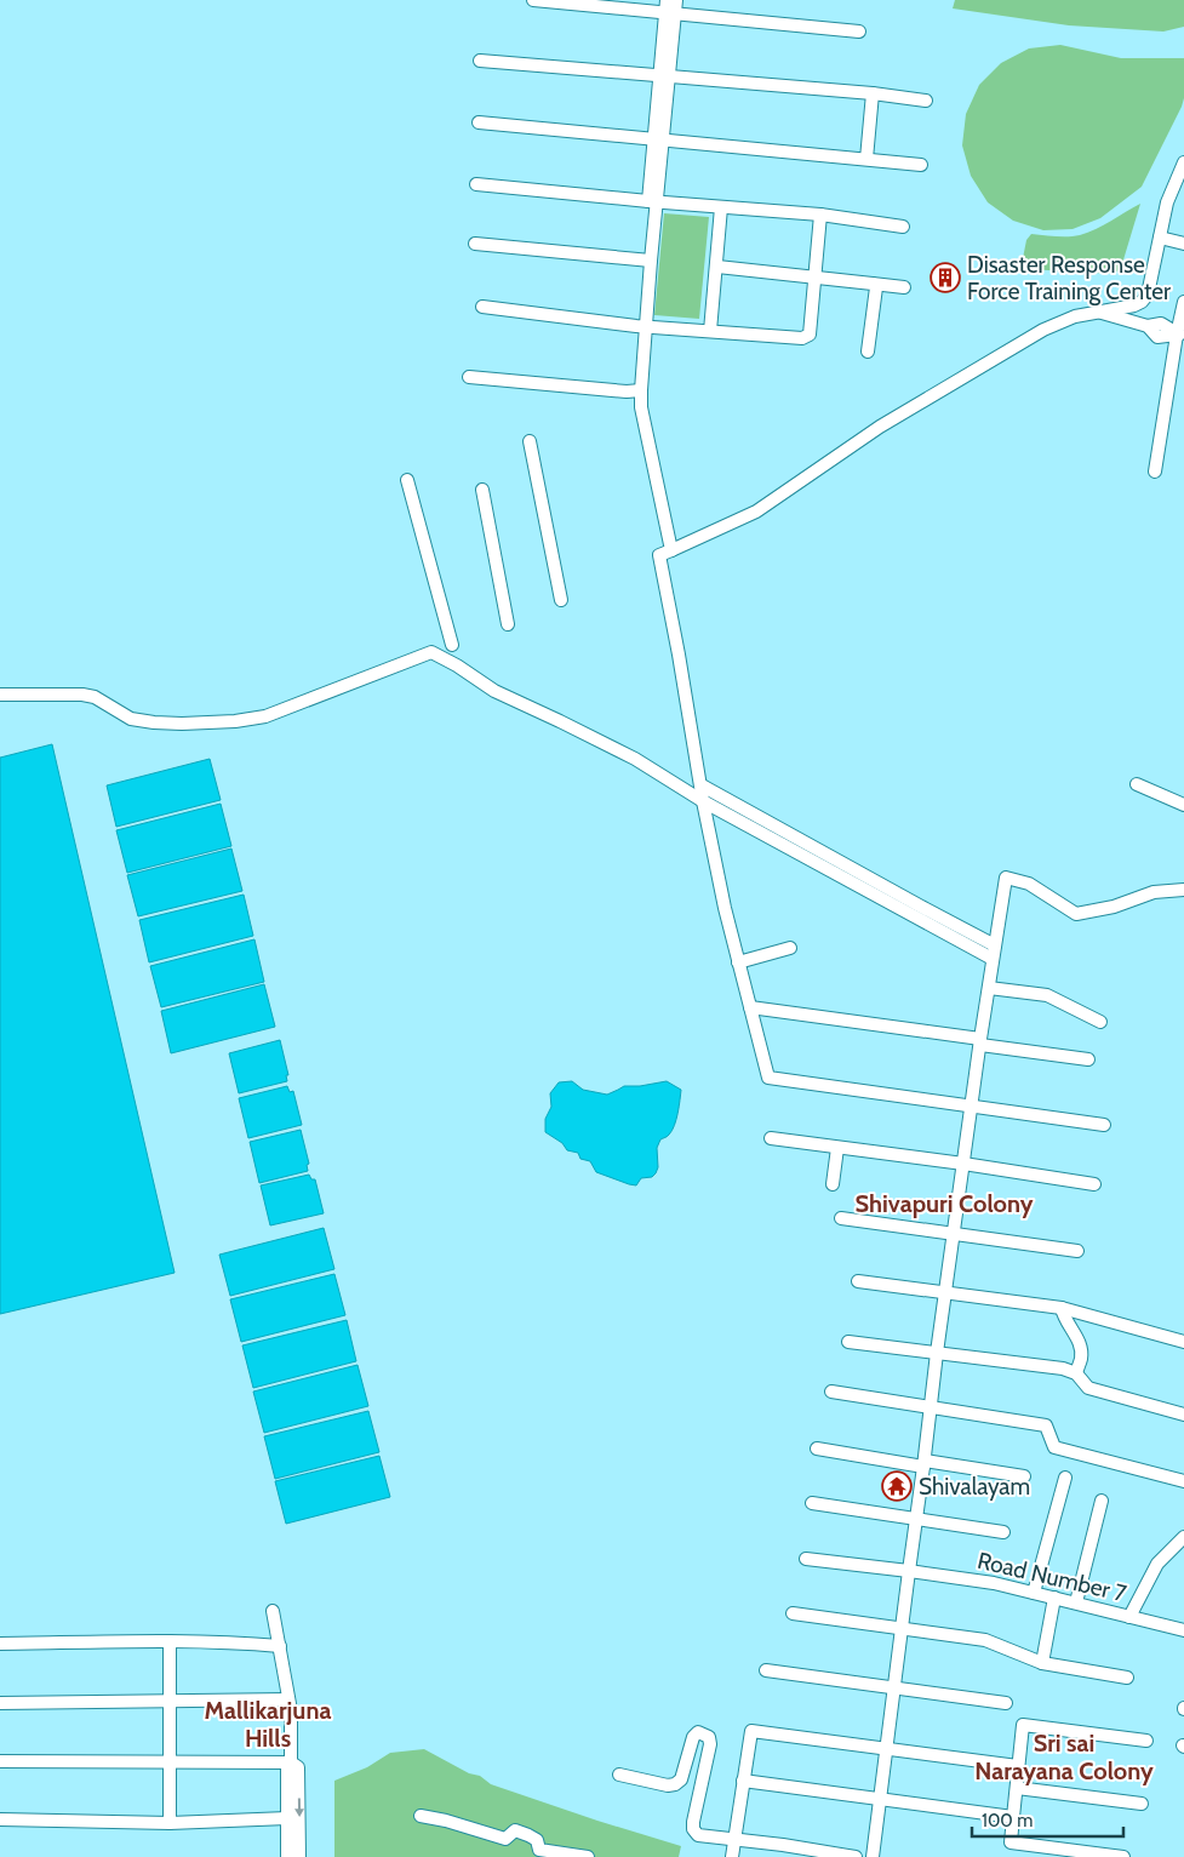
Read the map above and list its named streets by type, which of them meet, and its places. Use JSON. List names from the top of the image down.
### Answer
{
  "streets": {
    "street": ["Road Number 7"]
  },
  "districts": ["Shivapuri Colony", "Mallikarjuna Hills", "Sri sai Narayana Colony"],
  "places": {
    "building": ["Disaster Response Force Training Center"],
    "temple": ["Shivalayam"]
  },
  "scale_bar": "100 m"
}
